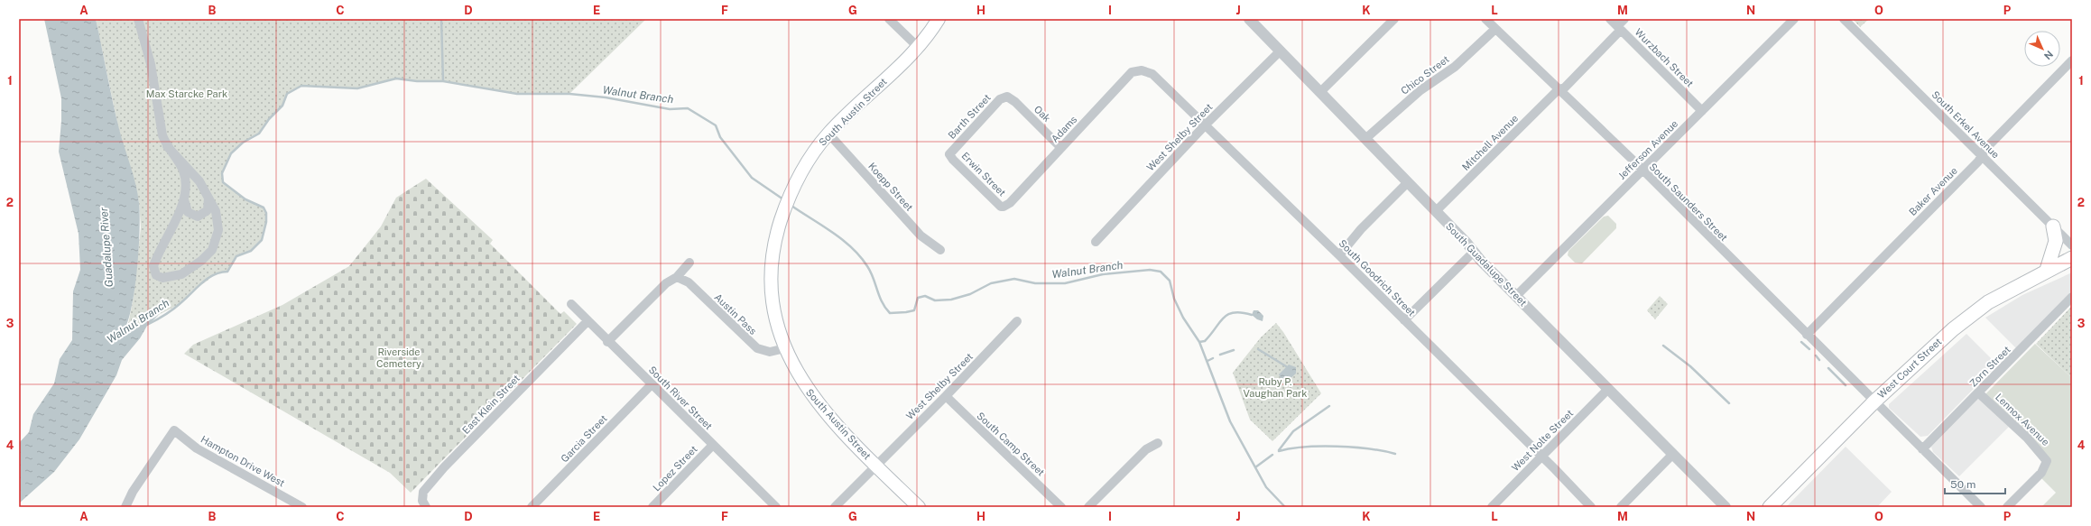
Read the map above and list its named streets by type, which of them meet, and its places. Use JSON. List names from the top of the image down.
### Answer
{
  "streets": {
    "main road": ["South Austin Street", "West Court Street"],
    "street": [
      "Wurzbach Street",
      "Chico Street",
      "Oak",
      "Barth Street",
      "South Erkel Avenue",
      "Adams",
      "West Shelby Street",
      "Mitchell Avenue",
      "Jefferson Avenue",
      "Erwin Street",
      "Koepp Street",
      "Baker Avenue",
      "South Saunders Street",
      "South Guadalupe Street",
      "South Goodrich Street",
      "Austin Pass",
      "Zorn Street",
      "South River Street",
      "East Klein Street",
      "Lennox Avenue",
      "Garcia Street",
      "West Nolte Street",
      "South Camp Street",
      "Hampton Drive West",
      "Lopez Street"
    ]
  },
  "crossings": [
    ["Wurzbach Street", "Mitchell Avenue"],
    ["Wurzbach Street", "Jefferson Avenue"],
    ["Chico Street", "South Saunders Street"],
    ["Chico Street", "South Guadalupe Street"],
    ["South Austin Street", "West Shelby Street"],
    ["South Austin Street", "Koepp Street"],
    ["South Austin Street", "Austin Pass"],
    ["Oak", "Barth Street"],
    ["Oak", "Adams"],
    ["Barth Street", "Erwin Street"],
    ["South Erkel Avenue", "Baker Avenue"],
    ["Adams", "Erwin Street"],
    ["Adams", "South Goodrich Street"],
    ["West Shelby Street", "South Guadalupe Street"],
    ["West Shelby Street", "South Goodrich Street"],
    ["West Shelby Street", "South Camp Street"],
    ["Mitchell Avenue", "South Saunders Street"],
    ["Mitchell Avenue", "South Guadalupe Street"],
    ["Jefferson Avenue", "South Saunders Street"],
    ["Jefferson Avenue", "South Guadalupe Street"],
    ["Baker Avenue", "South Saunders Street"],
    ["South Saunders Street", "Zorn Street"],
    ["South Saunders Street", "West Court Street"],
    ["South Guadalupe Street", "West Nolte Street"],
    ["South Goodrich Street", "West Nolte Street"],
    ["Zorn Street", "Lennox Avenue"],
    ["South River Street", "East Klein Street"],
    ["South River Street", "Garcia Street"],
    ["South River Street", "Lopez Street"]
  ],
  "water": ["Walnut Branch", "Guadalupe River"],
  "parks": ["Max Starcke Park", "Riverside Cemetery", "Ruby P. Vaughan Park"],
  "scale_bar": "50 m",
  "north": "bottom right",
  "grid": {
    "columns": [
      "A",
      "B",
      "C",
      "D",
      "E",
      "F",
      "G",
      "H",
      "I",
      "J",
      "K",
      "L",
      "M",
      "N",
      "O",
      "P"
    ],
    "rows": [
      "1",
      "2",
      "3",
      "4"
    ]
  }
}
